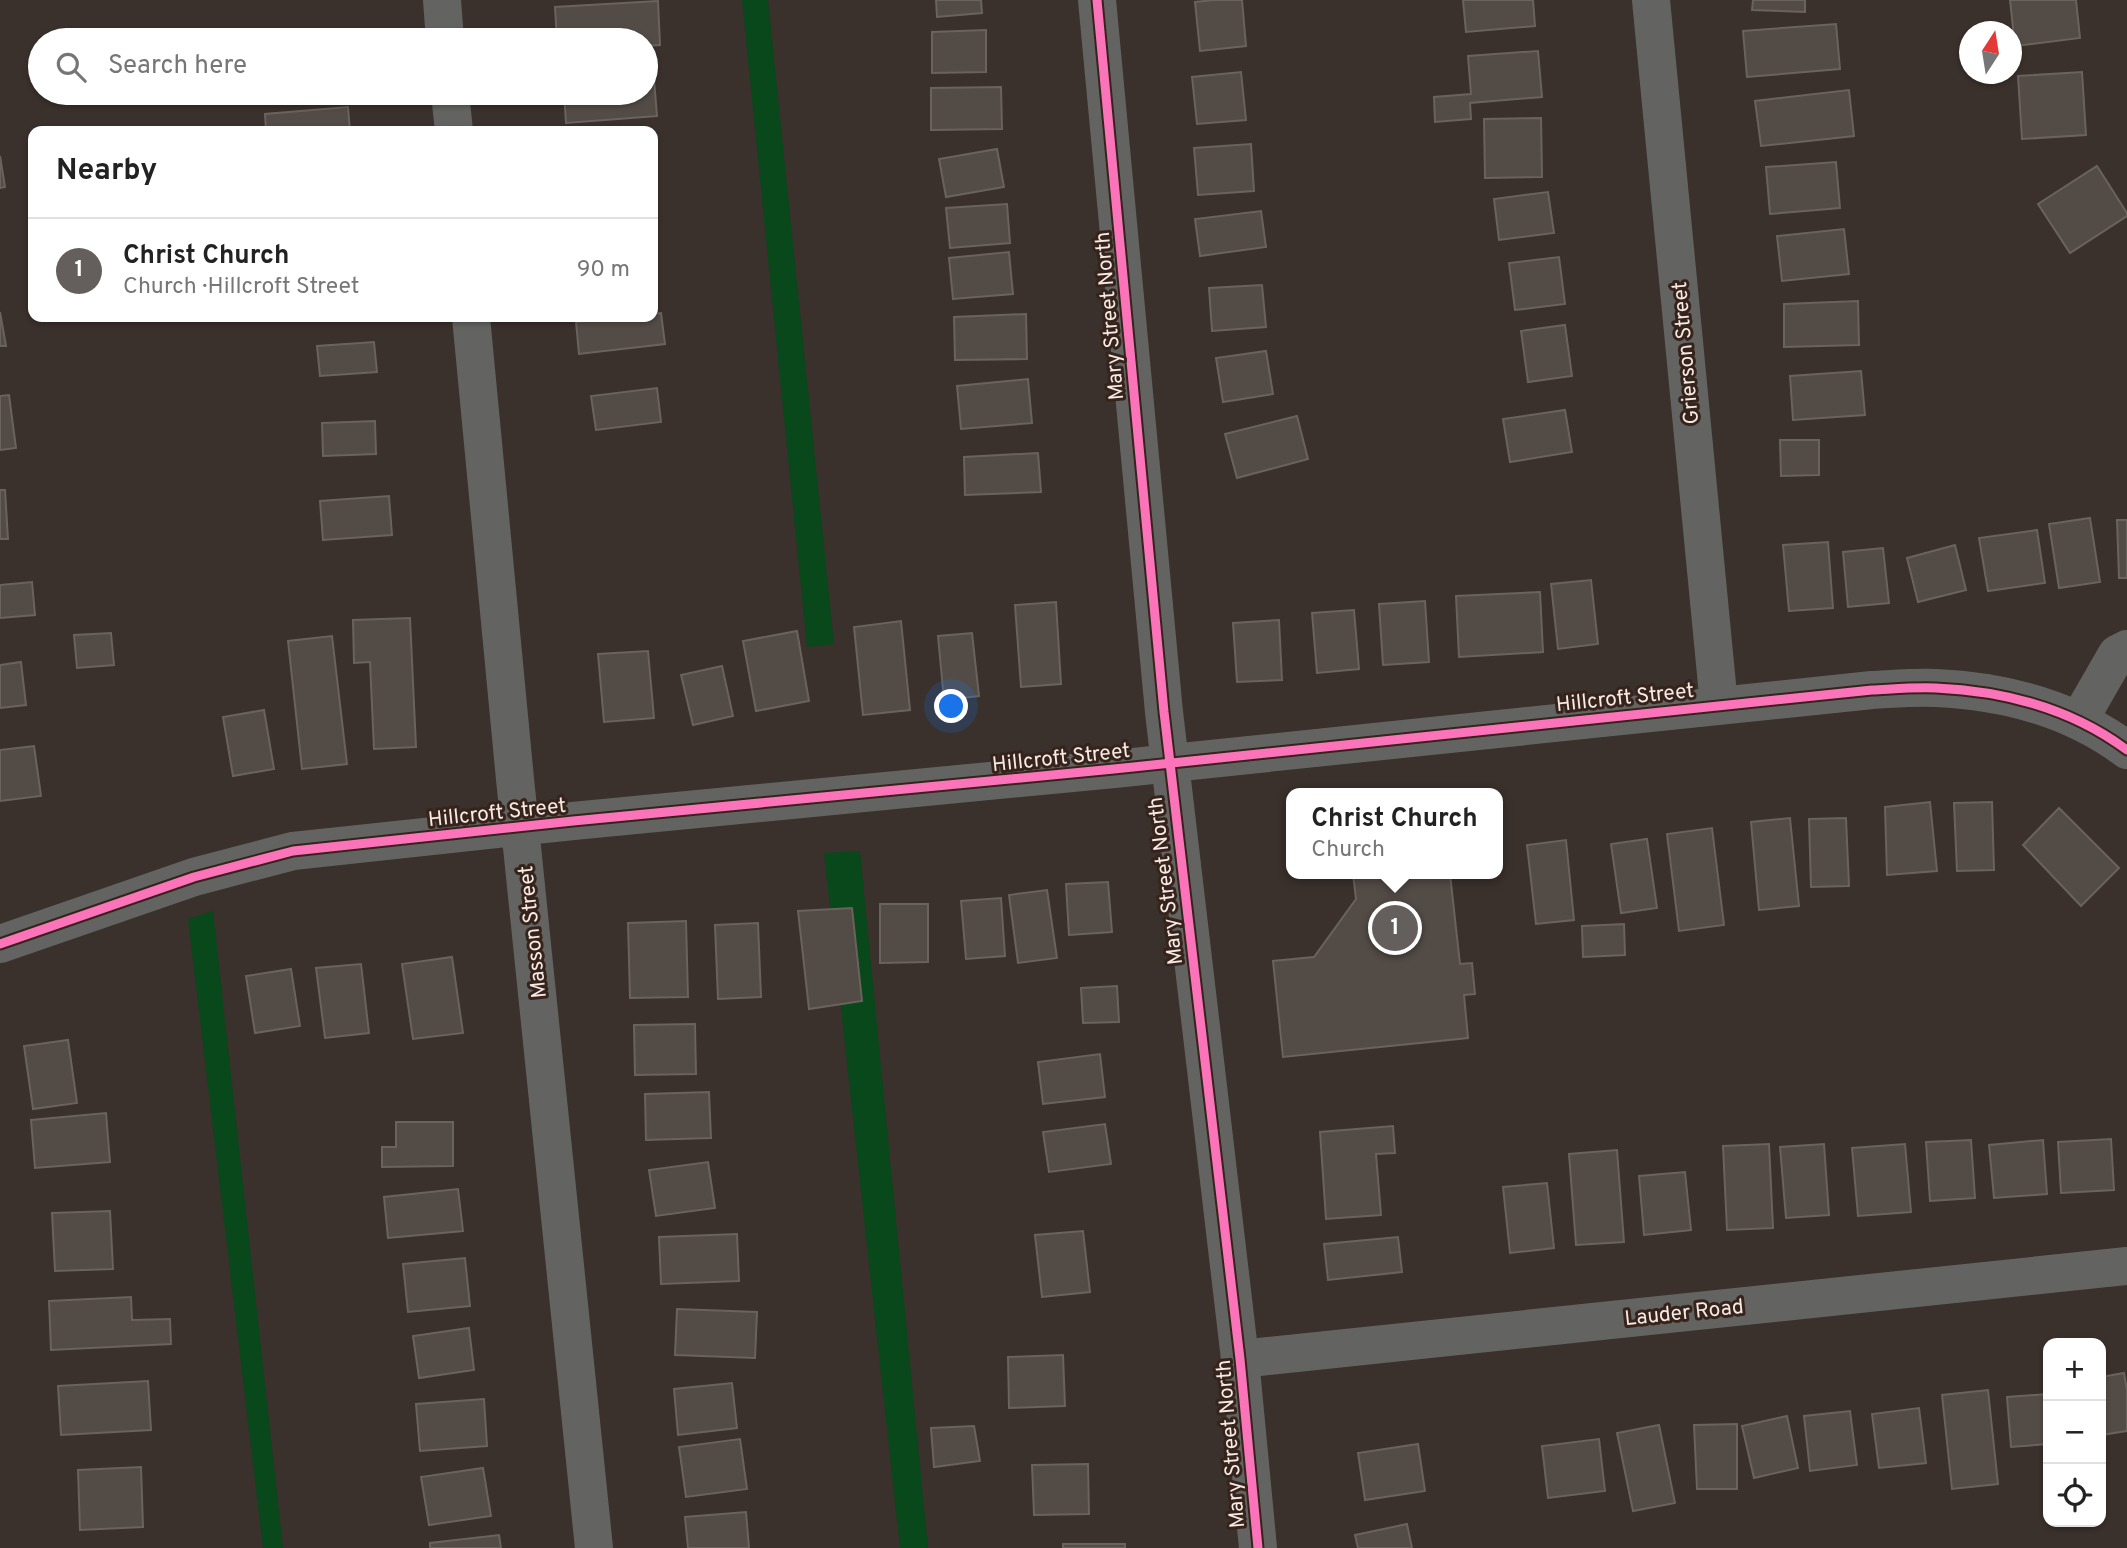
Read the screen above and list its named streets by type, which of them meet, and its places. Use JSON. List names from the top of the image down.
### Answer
{
  "streets": {
    "street": [
      "Mary Street North",
      "Grierson Street",
      "Hillcroft Street",
      "Masson Street",
      "Lauder Road"
    ]
  },
  "crossings": [
    ["Mary Street North", "Hillcroft Street"],
    ["Mary Street North", "Lauder Road"],
    ["Grierson Street", "Hillcroft Street"],
    ["Hillcroft Street", "Masson Street"]
  ],
  "north": "top",
  "page": {
    "search": "Search here",
    "heading": "Nearby",
    "list": [
      {
        "mark": "1",
        "name": "Christ Church",
        "note": "Church · Hillcroft Street",
        "value": "90 m"
      }
    ],
    "popup": ["Christ Church", "Church"],
    "pins": "1",
    "map_buttons": ["+", "−"]
  }
}
